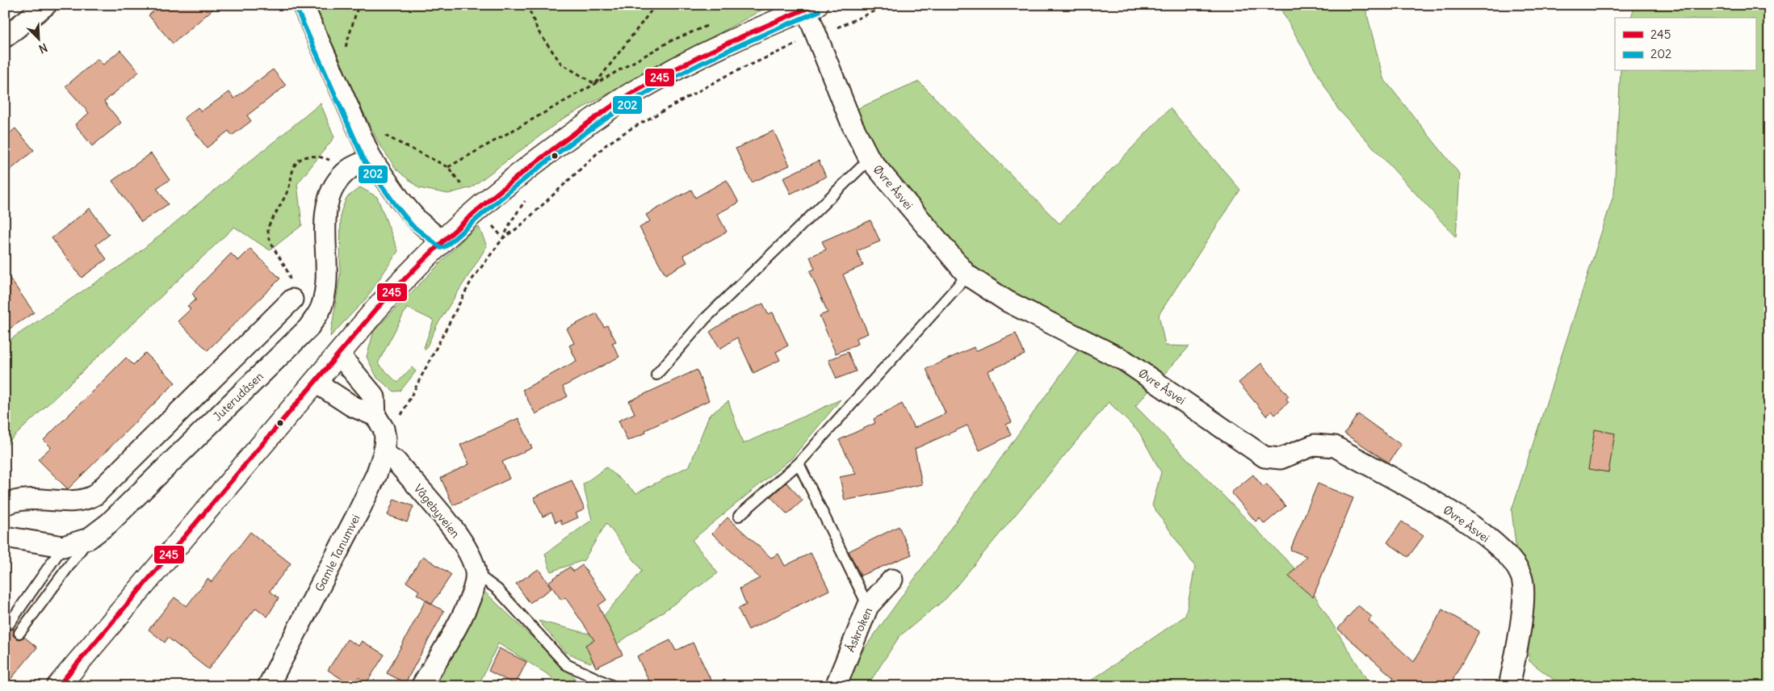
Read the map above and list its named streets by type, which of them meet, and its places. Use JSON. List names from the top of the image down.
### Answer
{
  "streets": {
    "street": [
      "Øvre Åsvei",
      "Juterudåsen",
      "Vågebyveien",
      "Gamle Tanumvei",
      "Åskroken"
    ]
  },
  "crossings": [
    ["Vågebyveien", "Gamle Tanumvei"]
  ],
  "lines": ["transit line 245", "transit line 202"],
  "legend": ["245", "202"],
  "north": "bottom right"
}
